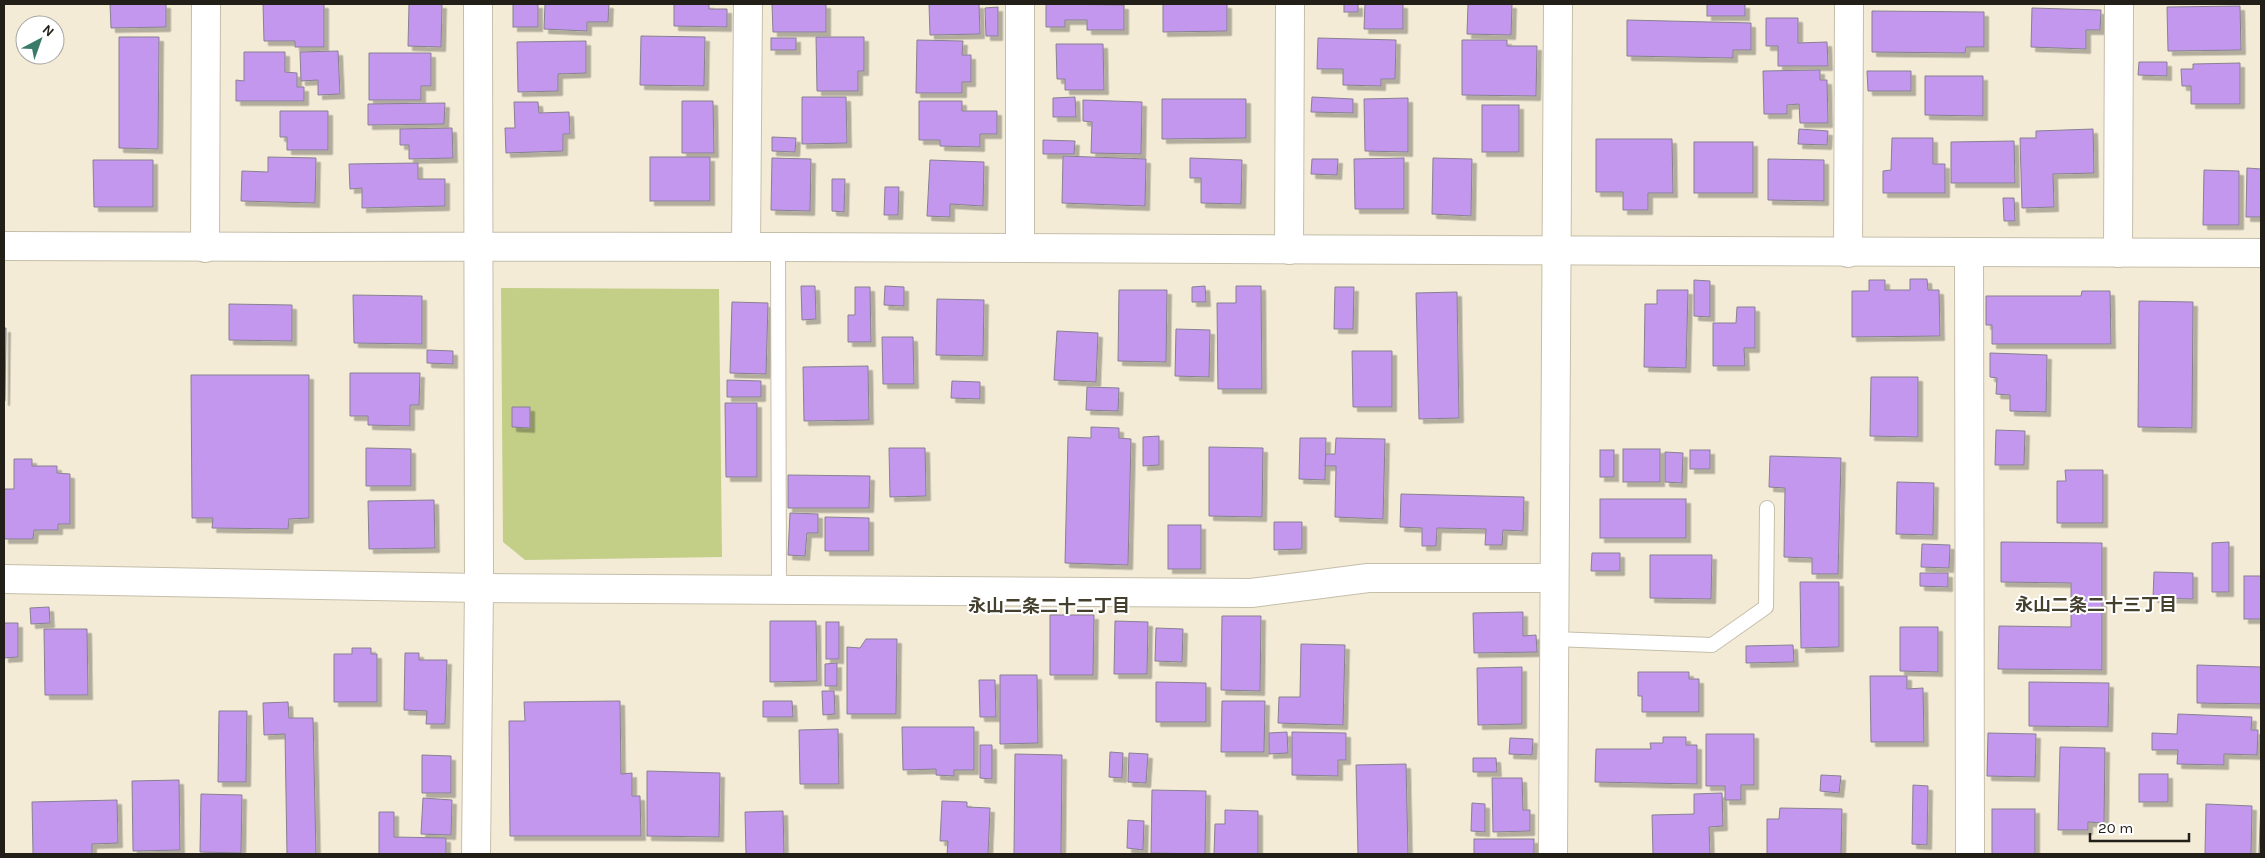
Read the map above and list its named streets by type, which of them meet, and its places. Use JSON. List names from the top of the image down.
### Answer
{
  "districts": ["永山二条二十三丁目", "永山二条二十二丁目"],
  "scale_bar": "20 m",
  "north": "top right"
}
